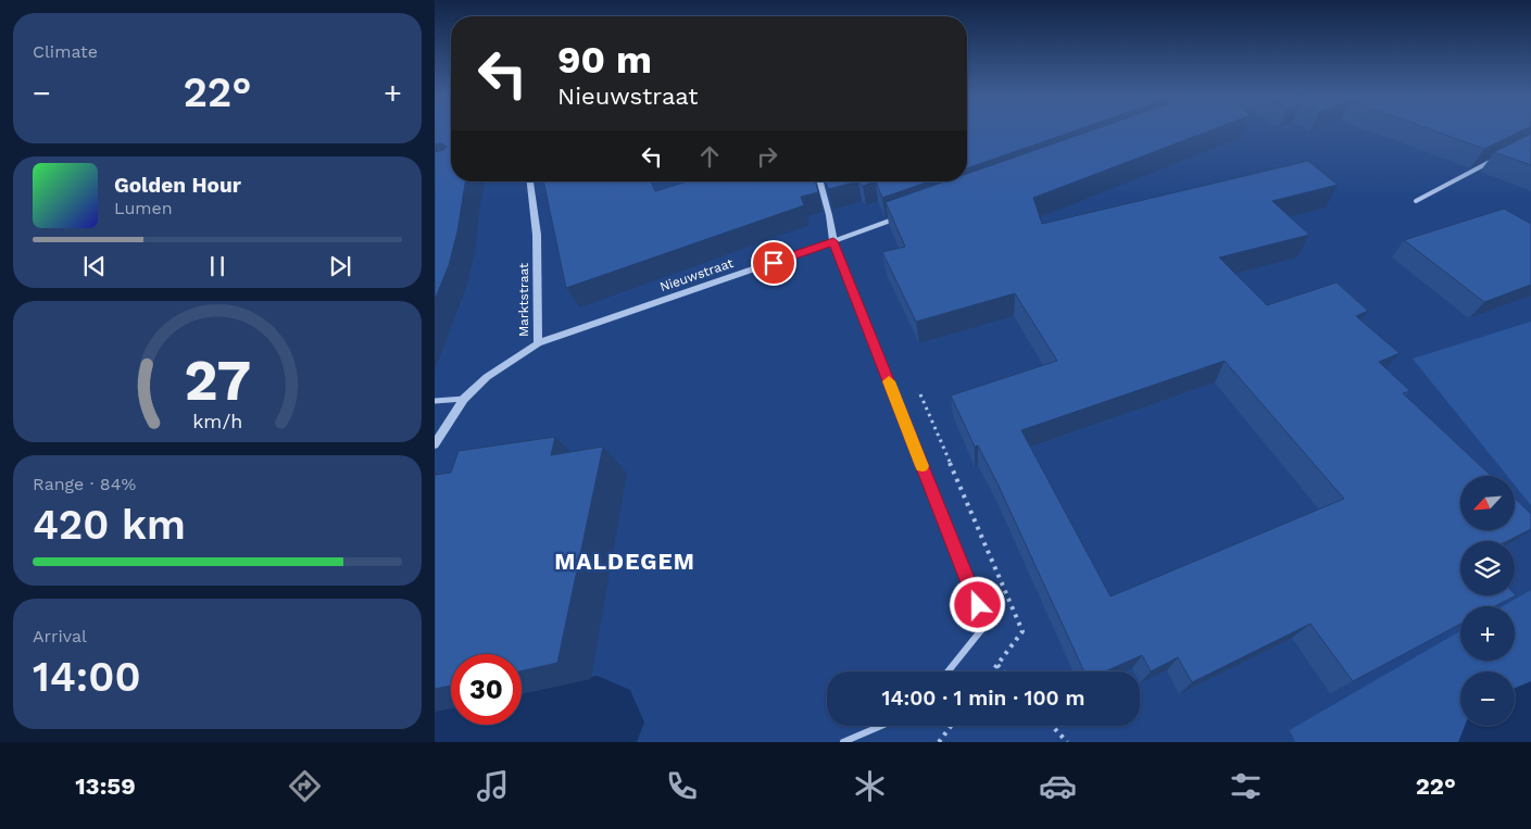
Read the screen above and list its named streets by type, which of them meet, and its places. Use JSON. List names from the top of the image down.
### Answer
{
  "streets": {
    "street": ["Nieuwstraat", "Marktstraat"]
  },
  "crossings": [
    ["Nieuwstraat", "Marktstraat"]
  ],
  "districts": ["MALDEGEM"],
  "north": "bottom left",
  "page": {
    "tile": [
      "Climate",
      ["Range · 84%", "420 km"],
      ["Arrival", "14:00"]
    ],
    "turn": ["90 m", "Nieuwstraat"],
    "heat": ["−", "22°", "+"],
    "song": ["Golden Hour", "Lumen"],
    "map_buttons": ["+", "−"],
    "limit": "30",
    "trip": "14:00 · 1 min · 100 m",
    "tabs": ["13:59", "22°"],
    "gauge": ["27", "km/h"]
  }
}
